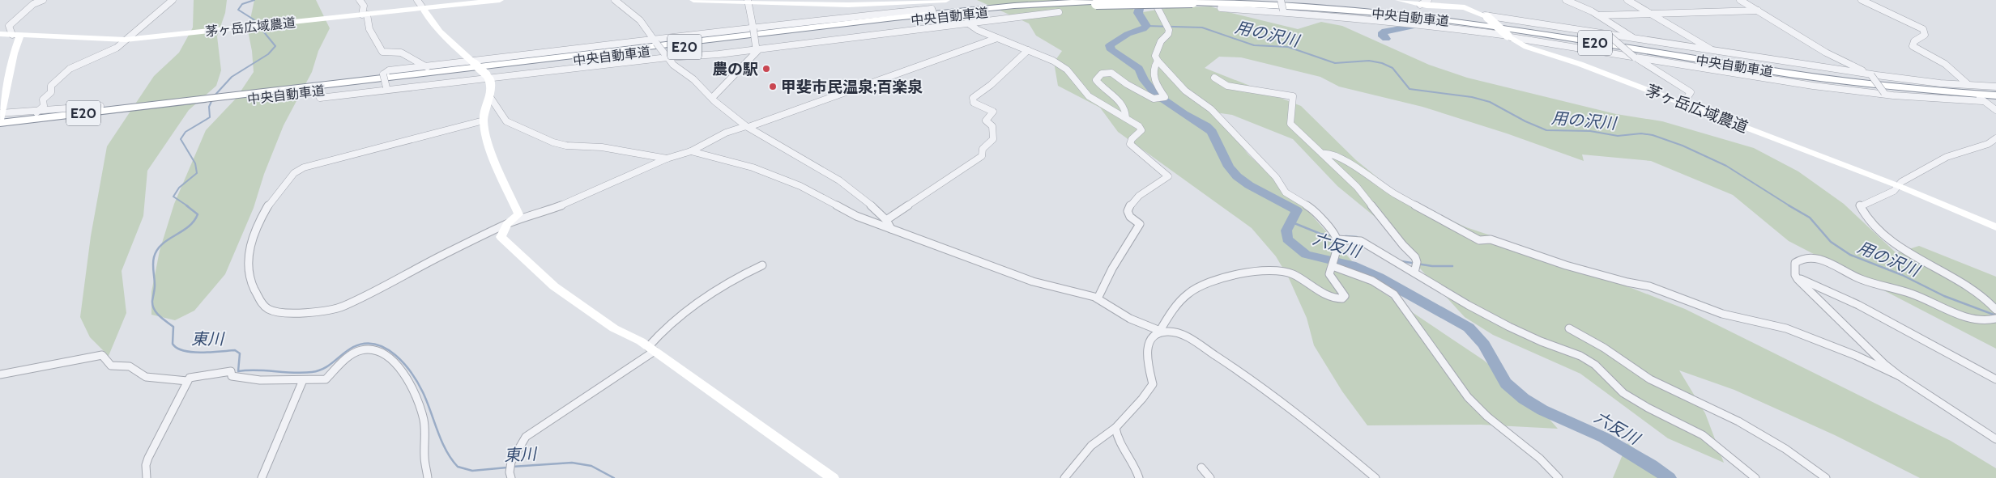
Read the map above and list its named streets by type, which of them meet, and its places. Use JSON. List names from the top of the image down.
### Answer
{
  "streets": {
    "highway": ["中央自動車道", "E20"],
    "street": ["茅ヶ岳広域農道"]
  },
  "water": ["用の沢川", "六反川", "東川"],
  "places": ["農の駅", "甲斐市民温泉;百楽泉"]
}
